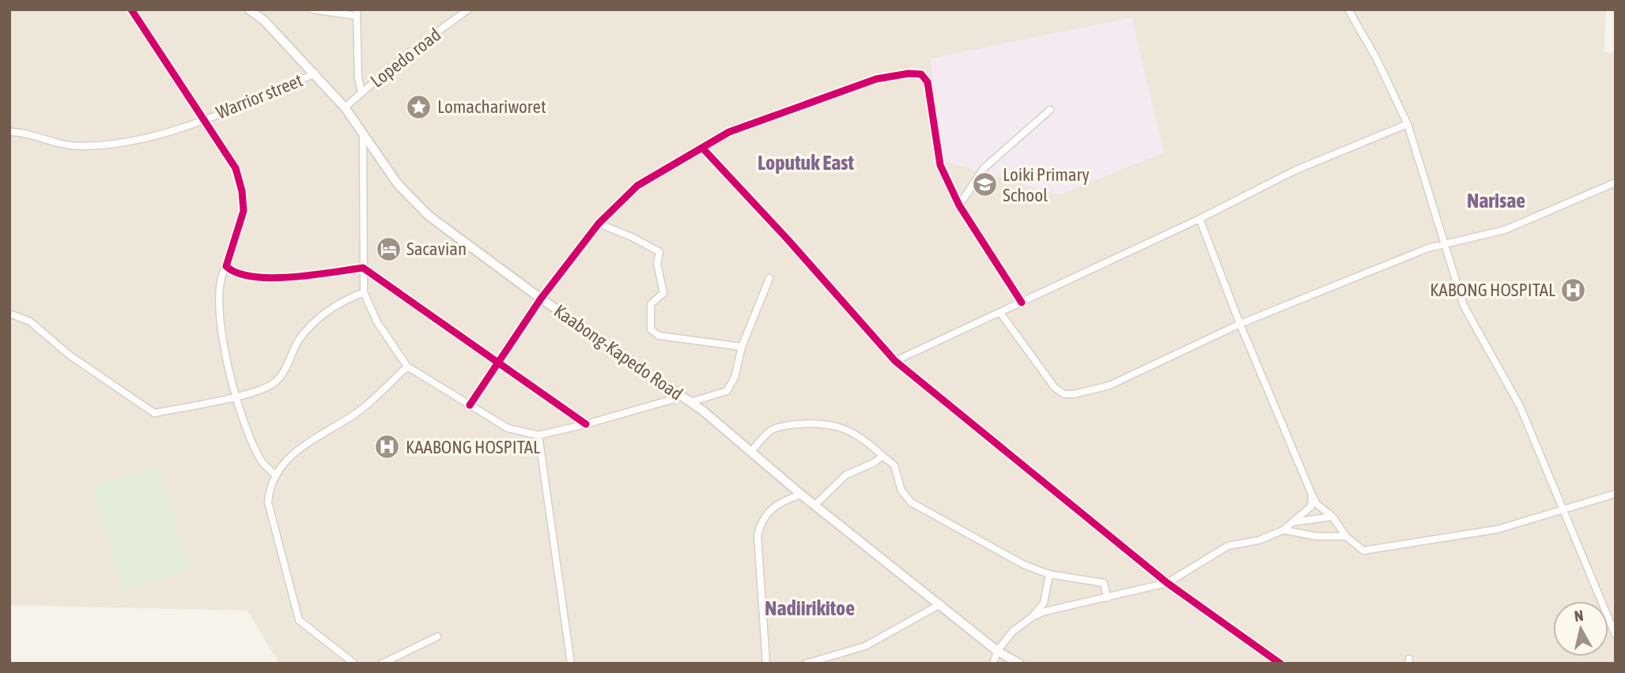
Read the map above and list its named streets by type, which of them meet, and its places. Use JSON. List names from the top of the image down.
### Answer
{
  "streets": {
    "main road": ["Kaabong-Kapedo Road"],
    "street": ["Lopedo road", "Warrior street"]
  },
  "crossings": [
    ["Lopedo road", "Kaabong-Kapedo Road"],
    ["Warrior street", "Kaabong-Kapedo Road"]
  ],
  "districts": ["Loputuk East", "Narisae", "Nadiirikitoe"],
  "places": {
    "place": ["Lomachariworet"],
    "school or university": ["Loiki Primary School"],
    "hotel": ["Sacavian"],
    "hospital": ["KABONG HOSPITAL", "KAABONG HOSPITAL"]
  },
  "north": "top"
}
